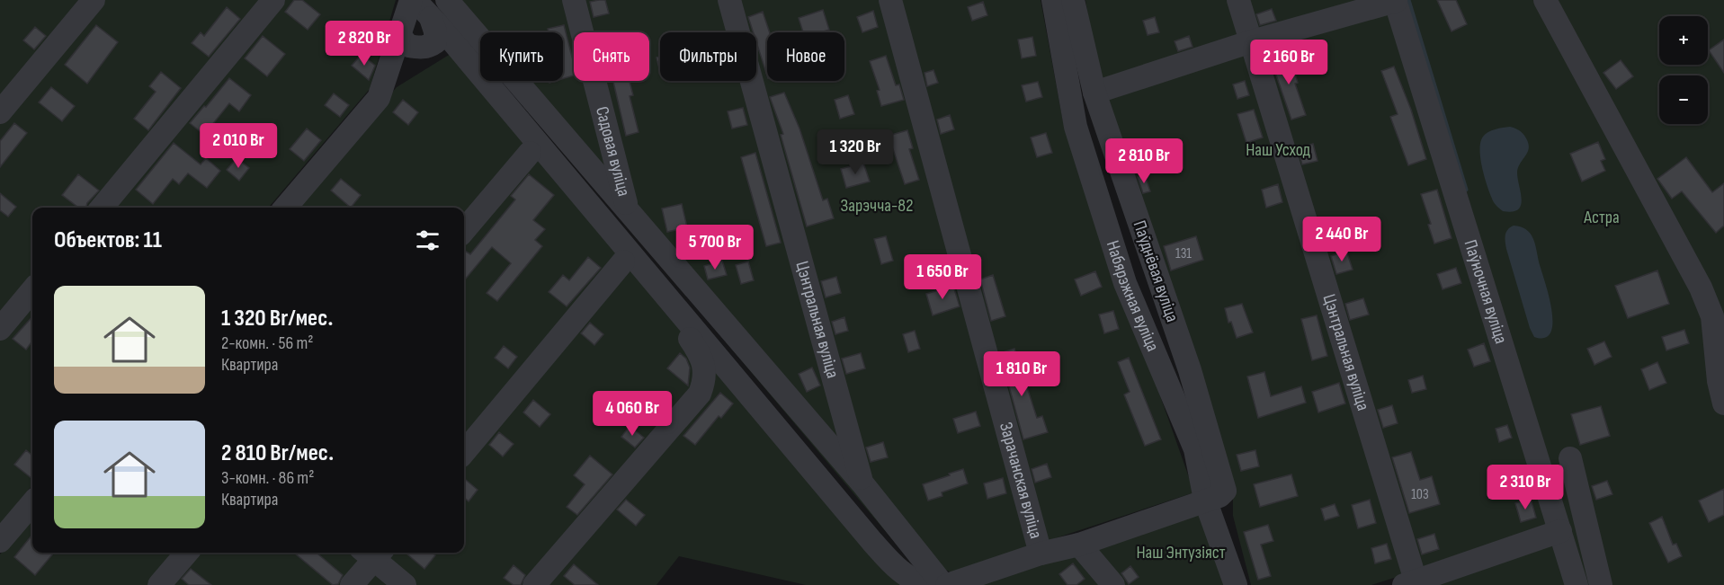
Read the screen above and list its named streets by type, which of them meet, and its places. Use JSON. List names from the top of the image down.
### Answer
{
  "streets": {
    "street": [
      "Садовая вуліца",
      "Паўднёвая вуліца",
      "Паўночная вуліца",
      "Набярэжная вуліца",
      "Цэнтральная вуліца",
      "Зарачанская вуліца"
    ]
  },
  "crossings": [
    ["Паўднёвая вуліца", "Набярэжная вуліца"]
  ],
  "parks": [
    "Наш Усход",
    "Зарэчча-82",
    "Астра",
    "Наш Энтузіяст"
  ],
  "house_numbers": ["131", "103"],
  "page": {
    "map_buttons": ["+", "−"],
    "price": [
      "2 820 Br",
      "2 160 Br",
      "2 010 Br",
      "1 320 Br",
      "2 810 Br",
      "2 440 Br",
      "5 700 Br",
      "1 650 Br",
      "1 810 Br",
      "4 060 Br",
      "2 310 Br"
    ],
    "chip": [
      "Купить",
      "Снять",
      "Фильтры",
      "Новое"
    ],
    "heading": "Объектов: 11",
    "list": [
      {
        "name": "1 320 Br/мес.",
        "note": "2-комн. · 56 m² · Квартира"
      },
      {
        "name": "2 810 Br/мес.",
        "note": "3-комн. · 86 m² · Квартира"
      }
    ]
  }
}
